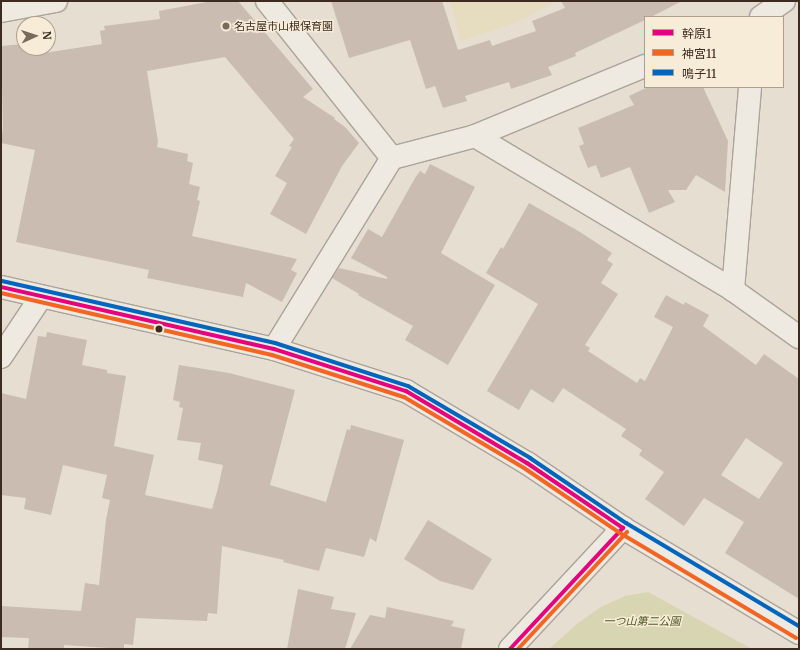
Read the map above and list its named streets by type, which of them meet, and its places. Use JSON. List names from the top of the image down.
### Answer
{
  "parks": ["一つ山第二公園"],
  "places": ["名古屋市山根保育園"],
  "lines": ["transit line 鳴子11", "transit line 幹原1", "transit line 神宮11"],
  "legend": ["幹原1", "神宮11", "鳴子11"],
  "north": "right"
}
